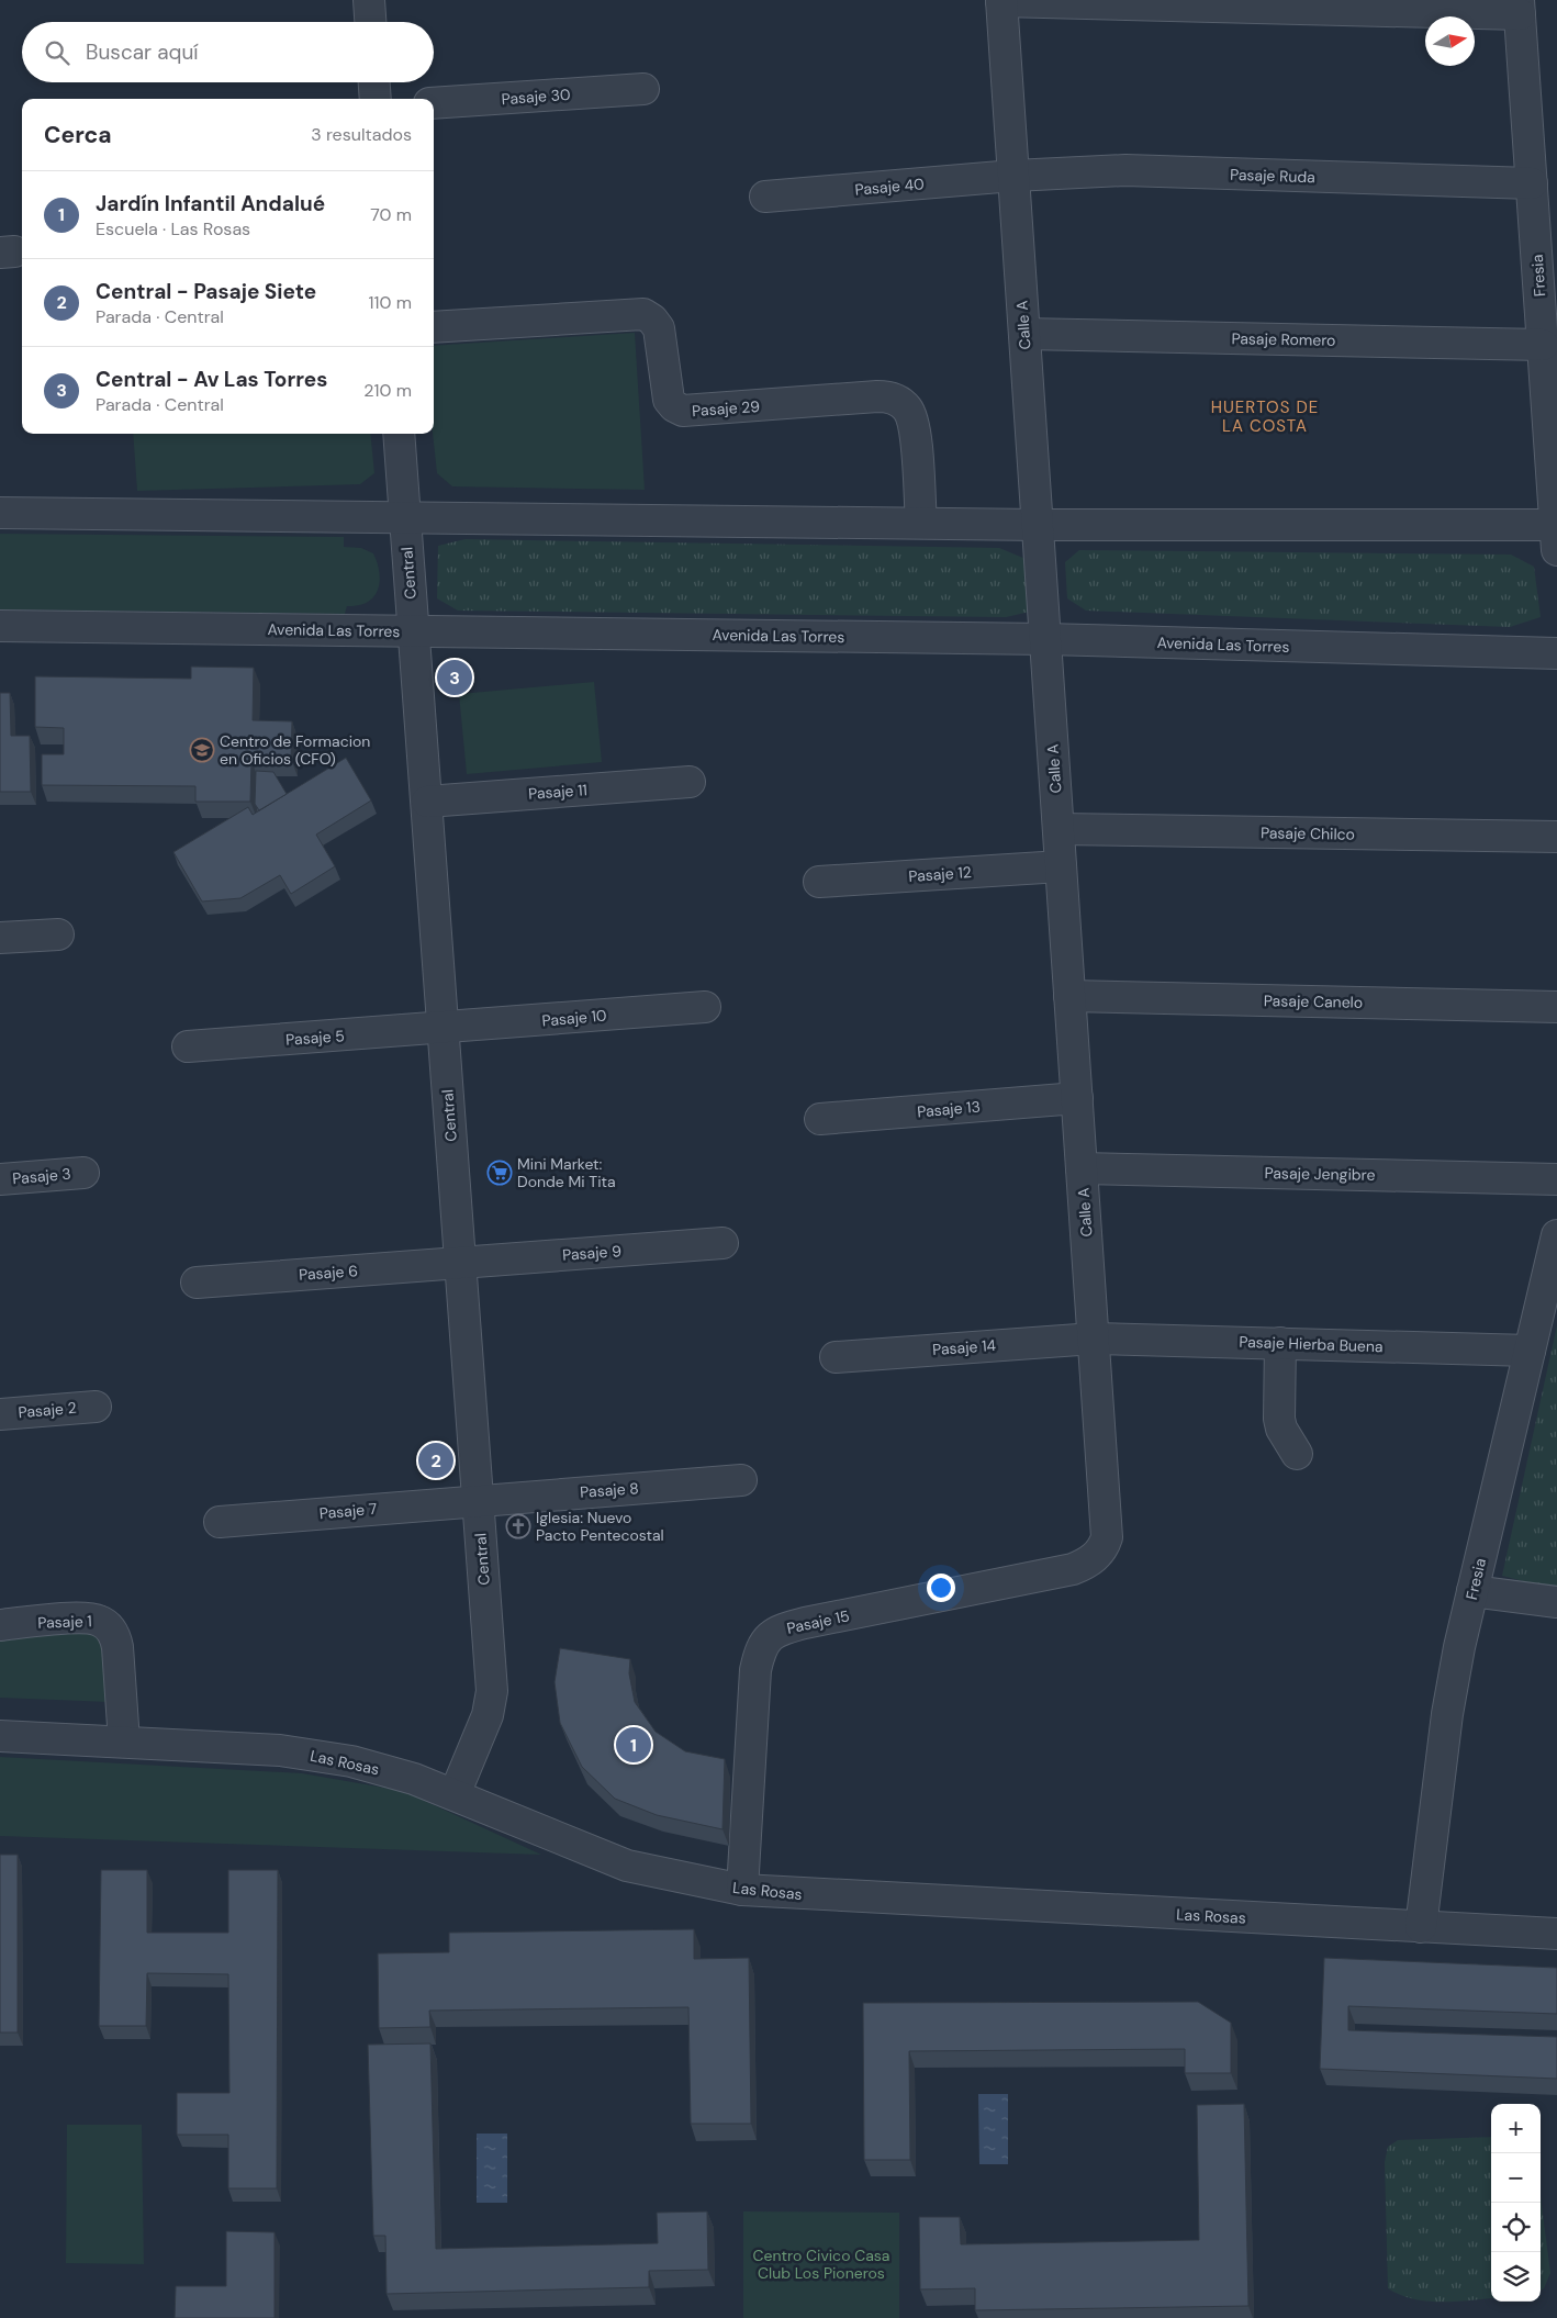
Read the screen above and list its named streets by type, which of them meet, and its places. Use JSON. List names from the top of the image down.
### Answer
{
  "streets": {
    "street": [
      "Pasaje 30",
      "Pasaje Ruda",
      "Pasaje 40",
      "Fresia",
      "Calle A",
      "Pasaje Romero",
      "Pasaje 29",
      "Central",
      "Avenida Las Torres",
      "Pasaje 11",
      "Pasaje Chilco",
      "Pasaje 12",
      "Pasaje Canelo",
      "Pasaje 10",
      "Pasaje 5",
      "Pasaje 13",
      "Pasaje Jengibre",
      "Pasaje 3",
      "Pasaje 9",
      "Pasaje 6",
      "Pasaje Hierba Buena",
      "Pasaje 14",
      "Pasaje 2",
      "Pasaje 8",
      "Pasaje 7",
      "Pasaje 1",
      "Pasaje 15",
      "Las Rosas"
    ]
  },
  "crossings": [
    ["Pasaje Ruda", "Pasaje 40"],
    ["Pasaje Ruda", "Fresia"],
    ["Pasaje Ruda", "Calle A"],
    ["Pasaje 40", "Calle A"],
    ["Fresia", "Pasaje Romero"],
    ["Fresia", "Pasaje Hierba Buena"],
    ["Fresia", "Las Rosas"],
    ["Calle A", "Pasaje Romero"],
    ["Calle A", "Avenida Las Torres"],
    ["Calle A", "Pasaje Chilco"],
    ["Calle A", "Pasaje 12"],
    ["Calle A", "Pasaje Canelo"],
    ["Calle A", "Pasaje 13"],
    ["Calle A", "Pasaje Jengibre"],
    ["Calle A", "Pasaje Hierba Buena"],
    ["Calle A", "Pasaje 14"],
    ["Calle A", "Pasaje 15"],
    ["Central", "Avenida Las Torres"],
    ["Central", "Pasaje 11"],
    ["Central", "Pasaje 10"],
    ["Central", "Pasaje 5"],
    ["Central", "Pasaje 9"],
    ["Central", "Pasaje 6"],
    ["Central", "Pasaje 8"],
    ["Central", "Pasaje 7"],
    ["Central", "Las Rosas"],
    ["Pasaje 10", "Pasaje 5"],
    ["Pasaje 9", "Pasaje 6"],
    ["Pasaje Hierba Buena", "Pasaje 14"],
    ["Pasaje 8", "Pasaje 7"],
    ["Pasaje 1", "Las Rosas"],
    ["Pasaje 15", "Las Rosas"]
  ],
  "districts": ["HUERTOS DE LA COSTA"],
  "parks": ["Centro Civico Casa Club Los Pioneros"],
  "places": {
    "school or university": ["Centro de Formacion en Oficios (CFO)"],
    "supermarket": ["Mini Market: Donde Mi Tita"],
    "church": ["Iglesia: Nuevo Pacto Pentecostal"]
  },
  "north": "right",
  "page": {
    "search": "Buscar aquí",
    "heading": ["Cerca", "3 resultados"],
    "list": [
      {
        "mark": "1",
        "name": "Jardín Infantil Andalué",
        "note": "Escuela · Las Rosas",
        "value": "70 m"
      },
      {
        "mark": "2",
        "name": "Central - Pasaje Siete",
        "note": "Parada · Central",
        "value": "110 m"
      },
      {
        "mark": "3",
        "name": "Central - Av Las Torres",
        "note": "Parada · Central",
        "value": "210 m"
      }
    ],
    "pins": ["3", "2", "1"],
    "map_buttons": ["+", "−"]
  }
}
